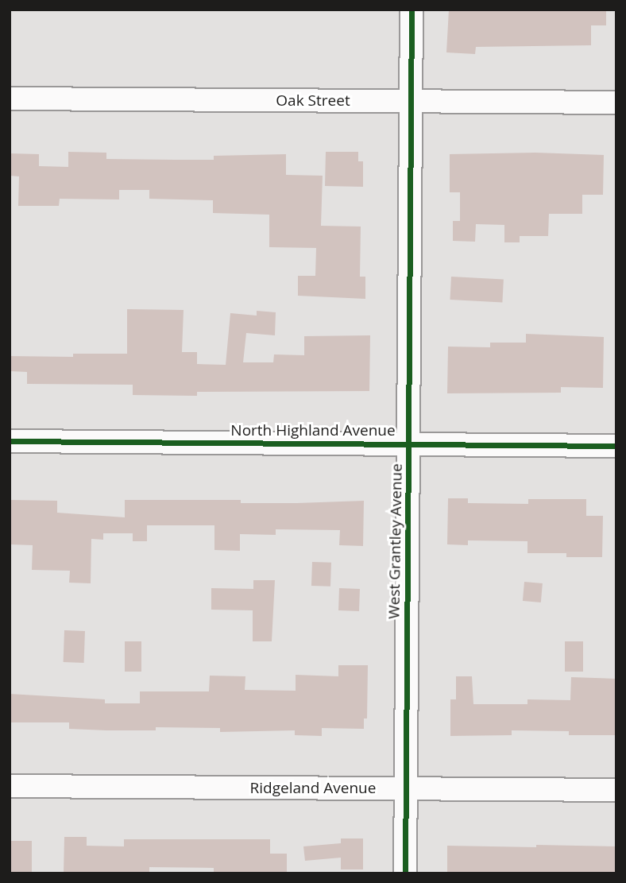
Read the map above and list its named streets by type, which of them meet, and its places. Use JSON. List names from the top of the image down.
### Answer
{
  "streets": {
    "street": [
      "Oak Street",
      "North Highland Avenue",
      "West Grantley Avenue",
      "Ridgeland Avenue"
    ]
  },
  "crossings": [
    ["Oak Street", "West Grantley Avenue"],
    ["North Highland Avenue", "West Grantley Avenue"],
    ["West Grantley Avenue", "Ridgeland Avenue"]
  ]
}
